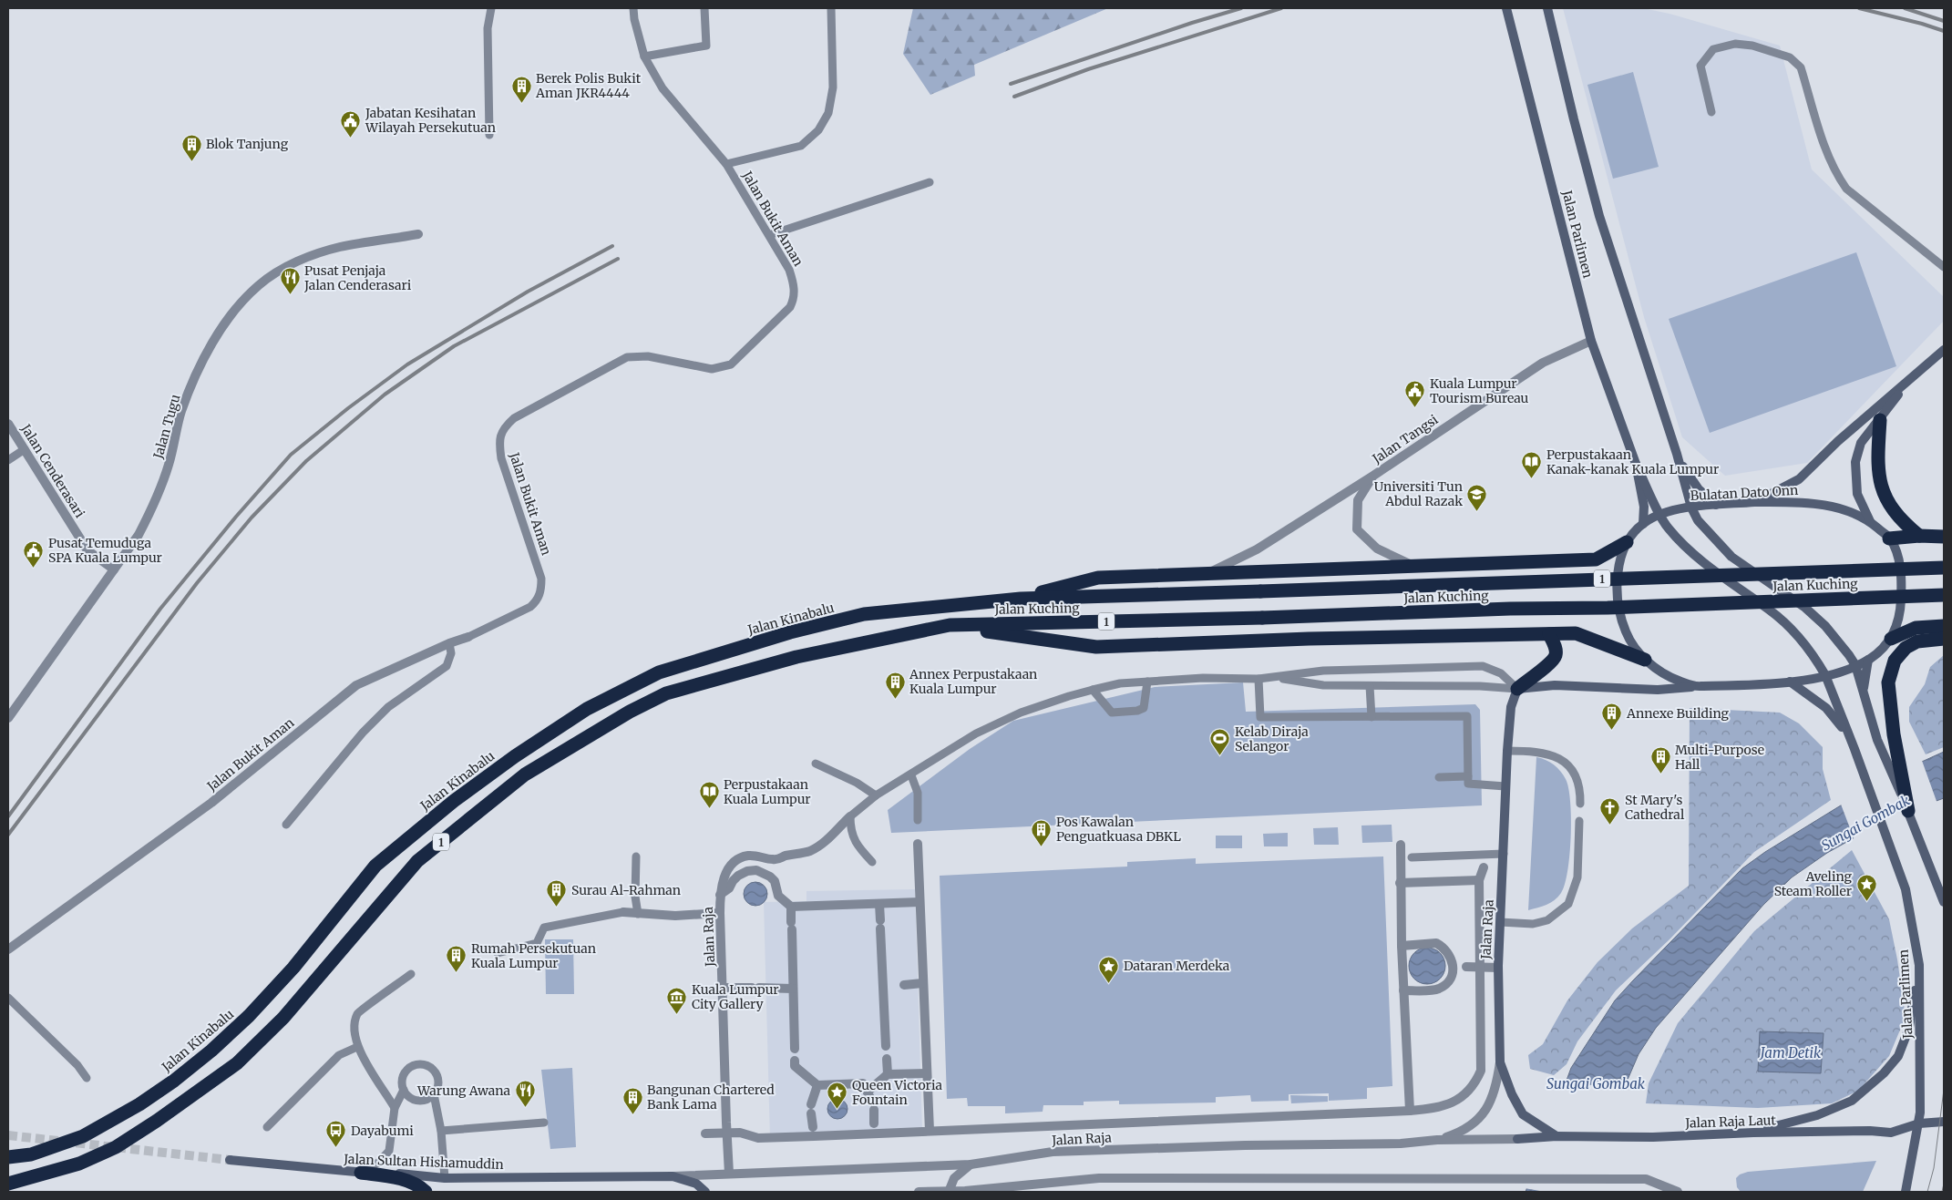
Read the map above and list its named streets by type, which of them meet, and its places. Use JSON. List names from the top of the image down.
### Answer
{
  "streets": {
    "highway": ["1", "Jalan Kuching", "Jalan Kinabalu"],
    "street": [
      "Jalan Bukit Aman",
      "Jalan Parlimen",
      "Jalan Tugu",
      "Jalan Tangsi",
      "Jalan Cenderasari",
      "Bulatan Dato Onn",
      "Jalan Raja",
      "Jalan Raja Laut",
      "Jalan Sultan Hishamuddin"
    ]
  },
  "crossings": [
    ["Jalan Parlimen", "Jalan Tangsi"],
    ["Jalan Parlimen", "Bulatan Dato Onn"],
    ["Jalan Parlimen", "Jalan Raja Laut"],
    ["Jalan Tugu", "Jalan Cenderasari"],
    ["1", "Jalan Kuching"],
    ["Jalan Kuching", "Jalan Kinabalu"],
    ["Jalan Raja", "Jalan Raja Laut"],
    ["Jalan Raja", "Jalan Sultan Hishamuddin"]
  ],
  "water": ["Sungai Gombak", "Jam Detik"],
  "places": {
    "building": [
      "Berek Polis Bukit Aman JKR4444",
      "Blok Tanjung",
      "Annex Perpustakaan Kuala Lumpur",
      "Annexe Building",
      "Multi-Purpose Hall",
      "Pos Kawalan Penguatkuasa DBKL",
      "Surau Al-Rahman",
      "Rumah Persekutuan Kuala Lumpur",
      "Bangunan Chartered Bank Lama"
    ],
    "public building": ["Jabatan Kesihatan Wilayah Persekutuan", "Kuala Lumpur Tourism Bureau", "Pusat Temuduga SPA Kuala Lumpur"],
    "restaurant": ["Pusat Penjaja Jalan Cenderasari", "Warung Awana"],
    "library": ["Perpustakaan Kanak-kanak Kuala Lumpur", "Perpustakaan Kuala Lumpur"],
    "school or university": ["Universiti Tun Abdul Razak"],
    "sports": ["Kelab Diraja Selangor"],
    "church": ["St Mary's Cathedral"],
    "place": ["Aveling Steam Roller", "Dataran Merdeka", "Queen Victoria Fountain"],
    "museum": ["Kuala Lumpur City Gallery"],
    "bus stop": ["Dayabumi"]
  }
}
